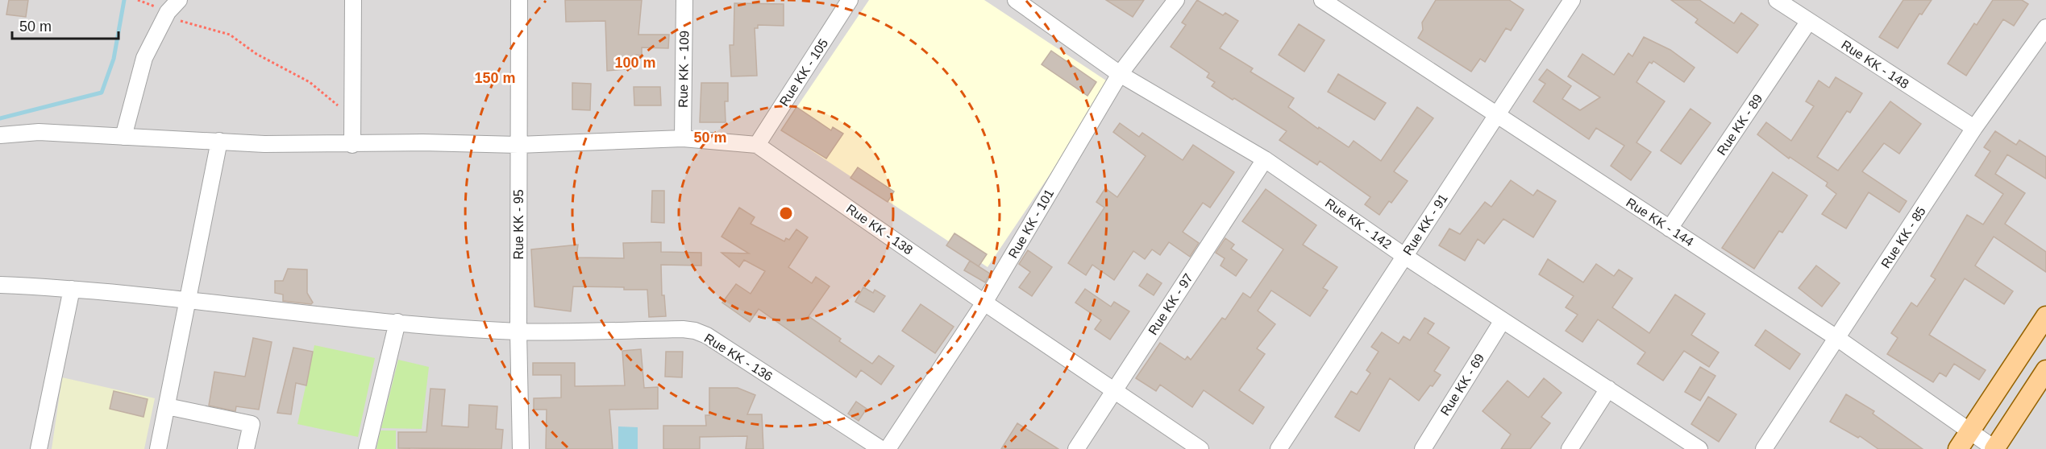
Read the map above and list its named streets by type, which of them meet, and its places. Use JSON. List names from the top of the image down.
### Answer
{
  "streets": {
    "street": [
      "Rue KK - 148",
      "Rue KK - 109",
      "Rue KK - 105",
      "Rue KK - 89",
      "Rue KK - 144",
      "Rue KK - 101",
      "Rue KK - 142",
      "Rue KK - 95",
      "Rue KK - 91",
      "Rue KK - 138",
      "Rue KK - 85",
      "Rue KK - 97",
      "Rue KK - 136",
      "Rue KK - 69"
    ]
  },
  "crossings": [
    ["Rue KK - 148", "Rue KK - 89"],
    ["Rue KK - 148", "Rue KK - 85"],
    ["Rue KK - 109", "Rue KK - 138"],
    ["Rue KK - 105", "Rue KK - 138"],
    ["Rue KK - 89", "Rue KK - 144"],
    ["Rue KK - 144", "Rue KK - 91"],
    ["Rue KK - 144", "Rue KK - 85"],
    ["Rue KK - 101", "Rue KK - 142"],
    ["Rue KK - 101", "Rue KK - 138"],
    ["Rue KK - 142", "Rue KK - 91"],
    ["Rue KK - 142", "Rue KK - 97"],
    ["Rue KK - 142", "Rue KK - 69"],
    ["Rue KK - 95", "Rue KK - 138"],
    ["Rue KK - 95", "Rue KK - 136"],
    ["Rue KK - 138", "Rue KK - 97"]
  ],
  "scale_bar": "50 m",
  "rings": ["100 m", "150 m", "50 m"]
}
